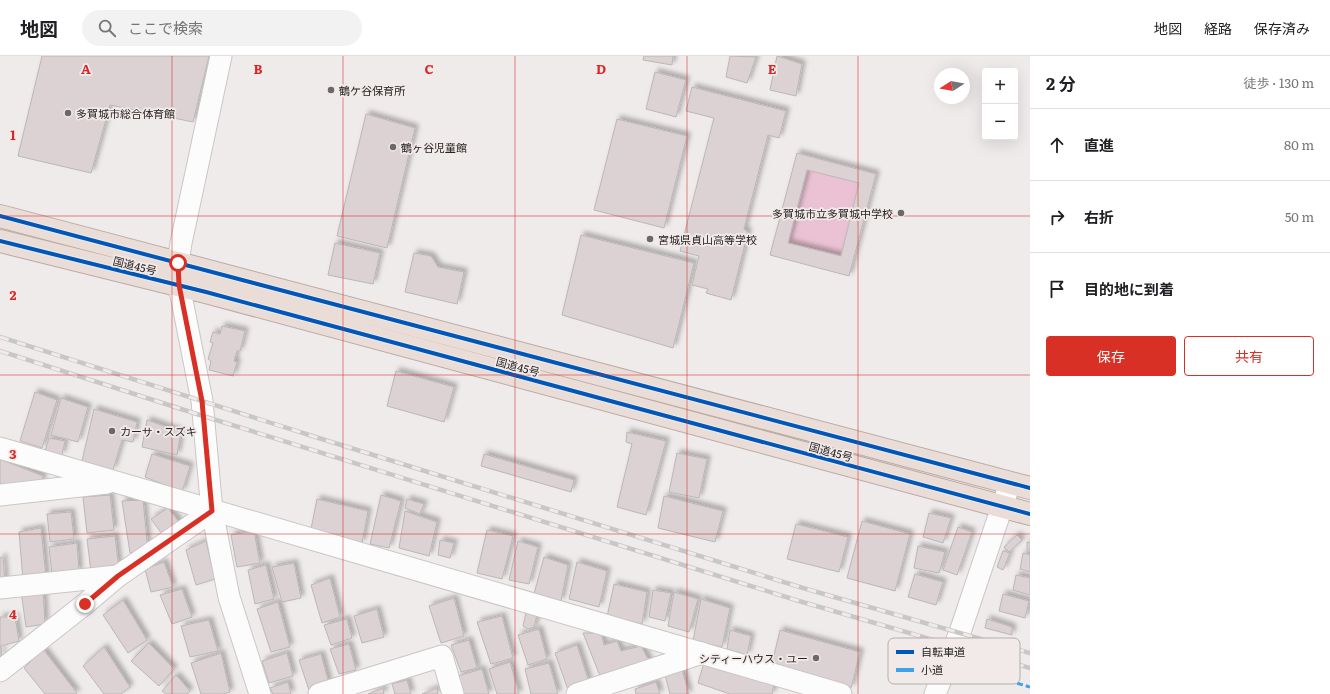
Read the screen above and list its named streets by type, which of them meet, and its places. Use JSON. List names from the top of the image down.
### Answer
{
  "streets": {
    "highway": ["国道45号"]
  },
  "places": [
    "鶴ケ谷保育所",
    "多賀城市総合体育館",
    "鶴ヶ谷児童館",
    "多賀城市立多賀城中学校",
    "宮城県貞山高等学校",
    "カーサ・スズキ",
    "シティーハウス・ユー"
  ],
  "legend": ["自転車道", "小道"],
  "north": "left",
  "page": {
    "header": "地図",
    "search": "ここで検索",
    "nav": ["地図", "経路", "保存済み"],
    "heading": ["2 分", "徒歩 · 130 m"],
    "map_buttons": ["+", "−"],
    "list": [
      ["直進", "80 m"],
      ["右折", "50 m"],
      "目的地に到着"
    ],
    "buttons": ["保存", "共有"]
  },
  "grid": {
    "columns": [
      "A",
      "B",
      "C",
      "D",
      "E"
    ],
    "rows": [
      "1",
      "2",
      "3",
      "4"
    ]
  }
}
